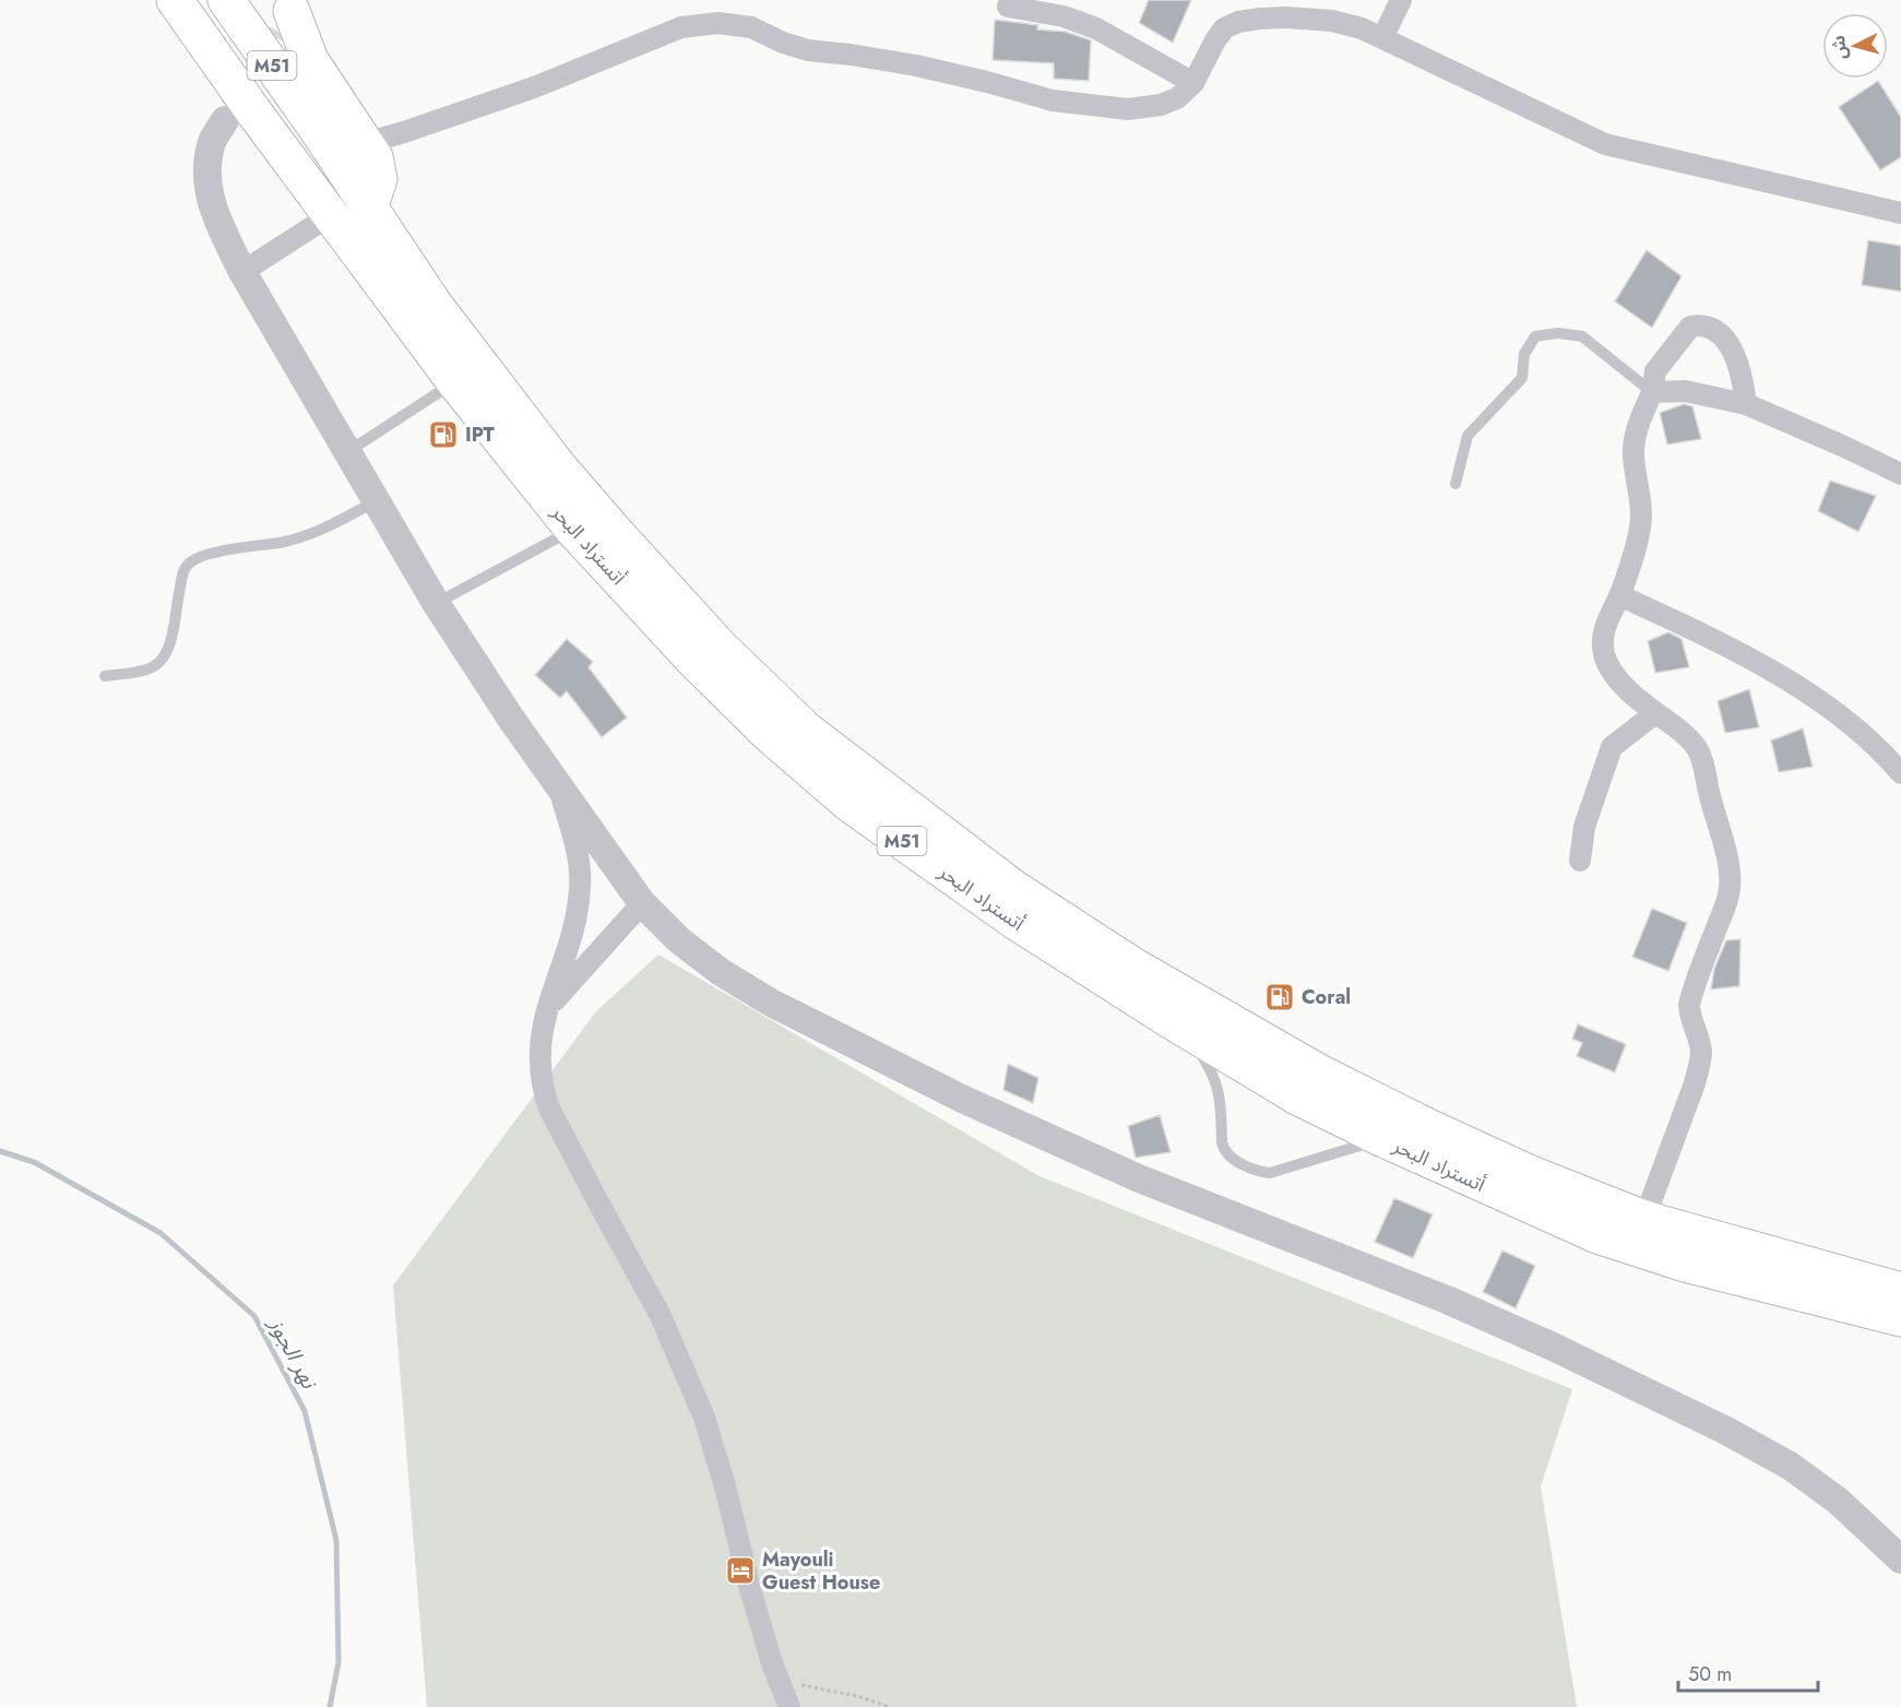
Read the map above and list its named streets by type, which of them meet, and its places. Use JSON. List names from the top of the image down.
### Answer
{
  "streets": {
    "highway": ["M51", "أتستراد البحر"]
  },
  "water": ["نهر الجوز"],
  "places": {
    "fuel station": ["IPT", "Coral"],
    "hotel": ["Mayouli Guest House"]
  },
  "scale_bar": "50 m",
  "north": "left"
}
